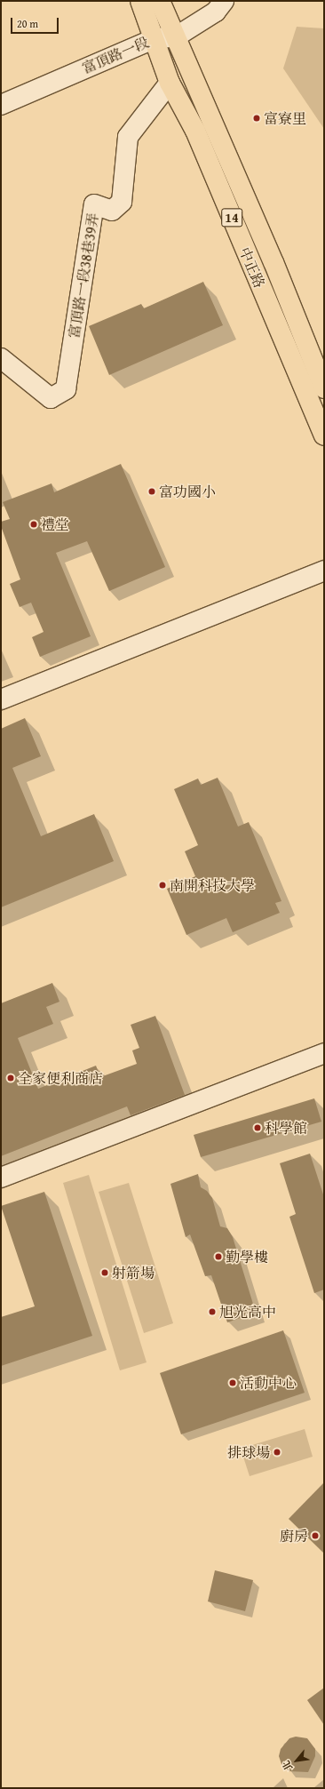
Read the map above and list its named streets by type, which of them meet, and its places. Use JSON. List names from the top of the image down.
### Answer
{
  "streets": {
    "main road": ["14", "中正路"],
    "street": ["富頂路一段", "富頂路一段38巷39弄"]
  },
  "crossings": [
    ["富頂路一段", "中正路"],
    ["中正路", "富頂路一段38巷39弄"]
  ],
  "places": [
    "富寮里",
    "富功國小",
    "禮堂",
    "南開科技大學",
    "全家便利商店",
    "科學館",
    "勤學樓",
    "射箭場",
    "旭光高中",
    "活動中心",
    "排球場",
    "廚房"
  ],
  "scale_bar": "20 m",
  "north": "bottom left"
}
